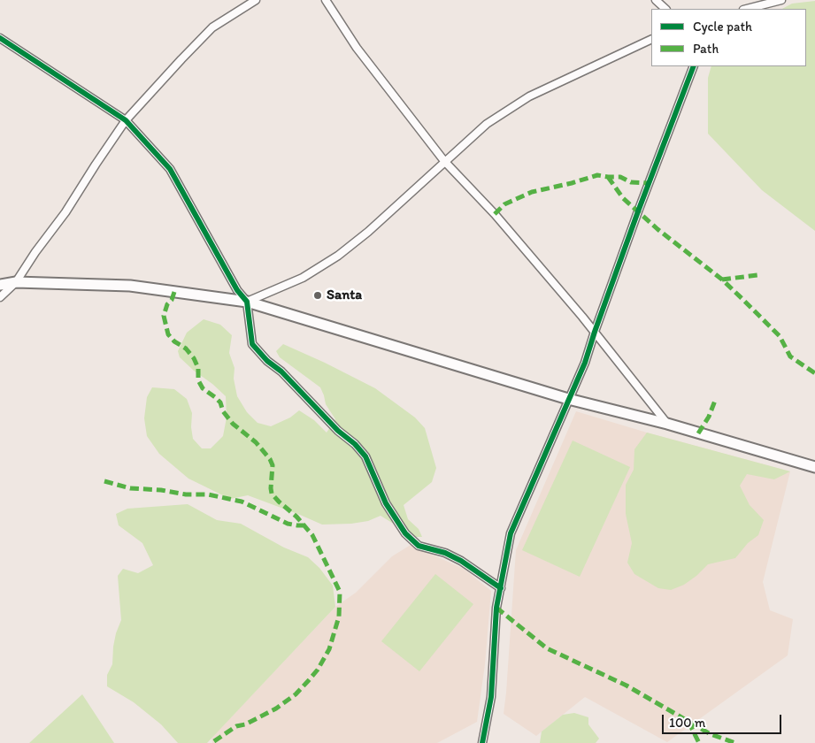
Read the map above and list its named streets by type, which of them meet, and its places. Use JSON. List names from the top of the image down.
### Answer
{
  "places": ["Santa"],
  "legend": ["Cycle path", "Path"],
  "scale_bar": "100 m"
}
